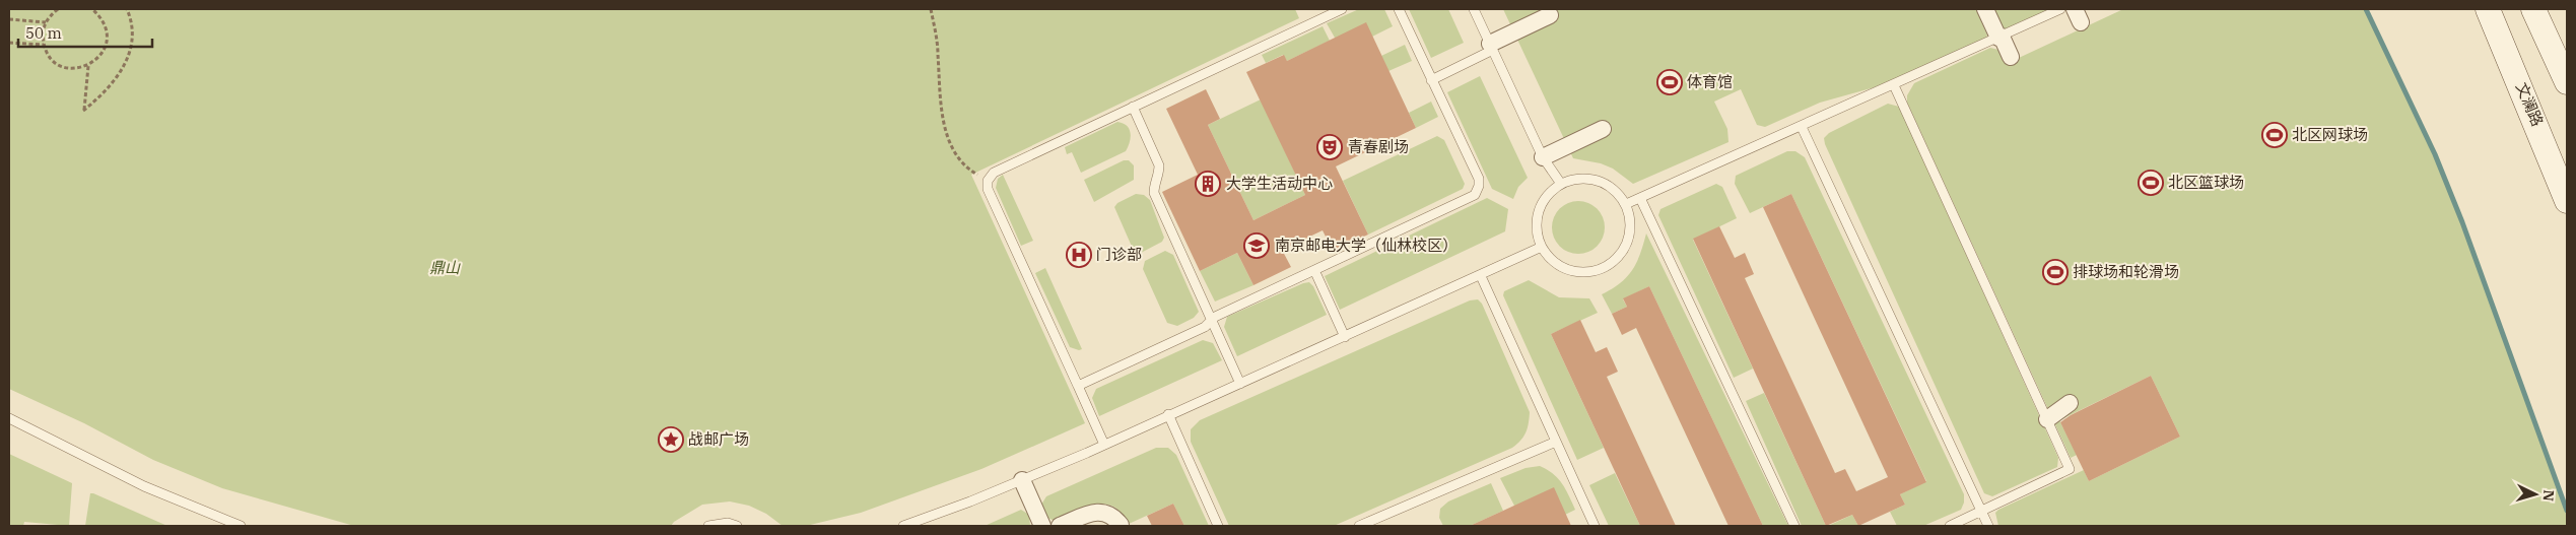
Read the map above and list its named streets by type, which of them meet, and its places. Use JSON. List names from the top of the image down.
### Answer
{
  "streets": {
    "main road": ["文澜路"]
  },
  "parks": ["鼎山"],
  "places": {
    "sports": [
      "体育馆",
      "北区网球场",
      "北区篮球场",
      "排球场和轮滑场"
    ],
    "theatre": ["青春剧场"],
    "building": ["大学生活动中心"],
    "school or university": ["南京邮电大学（仙林校区）"],
    "hospital": ["门诊部"],
    "place": ["战邮广场"]
  },
  "scale_bar": "50 m",
  "north": "right"
}
